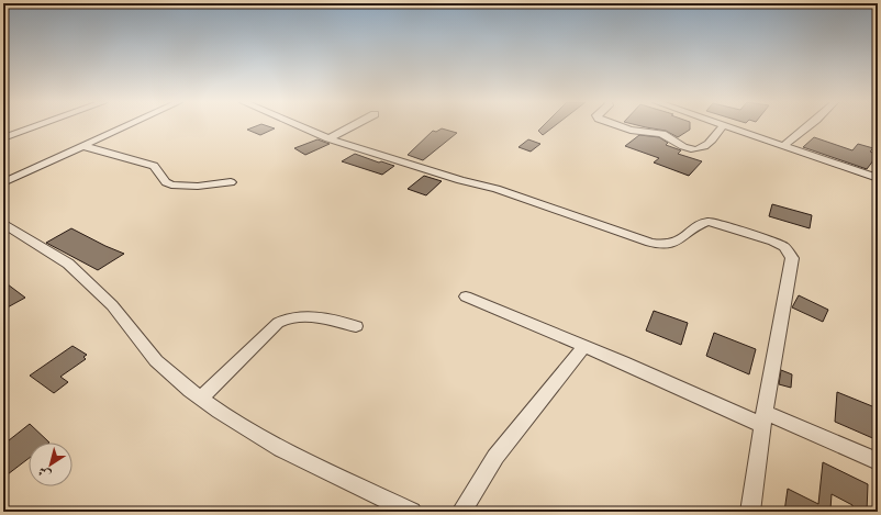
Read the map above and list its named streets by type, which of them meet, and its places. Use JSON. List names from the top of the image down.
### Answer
{
  "north": "bottom left"
}
